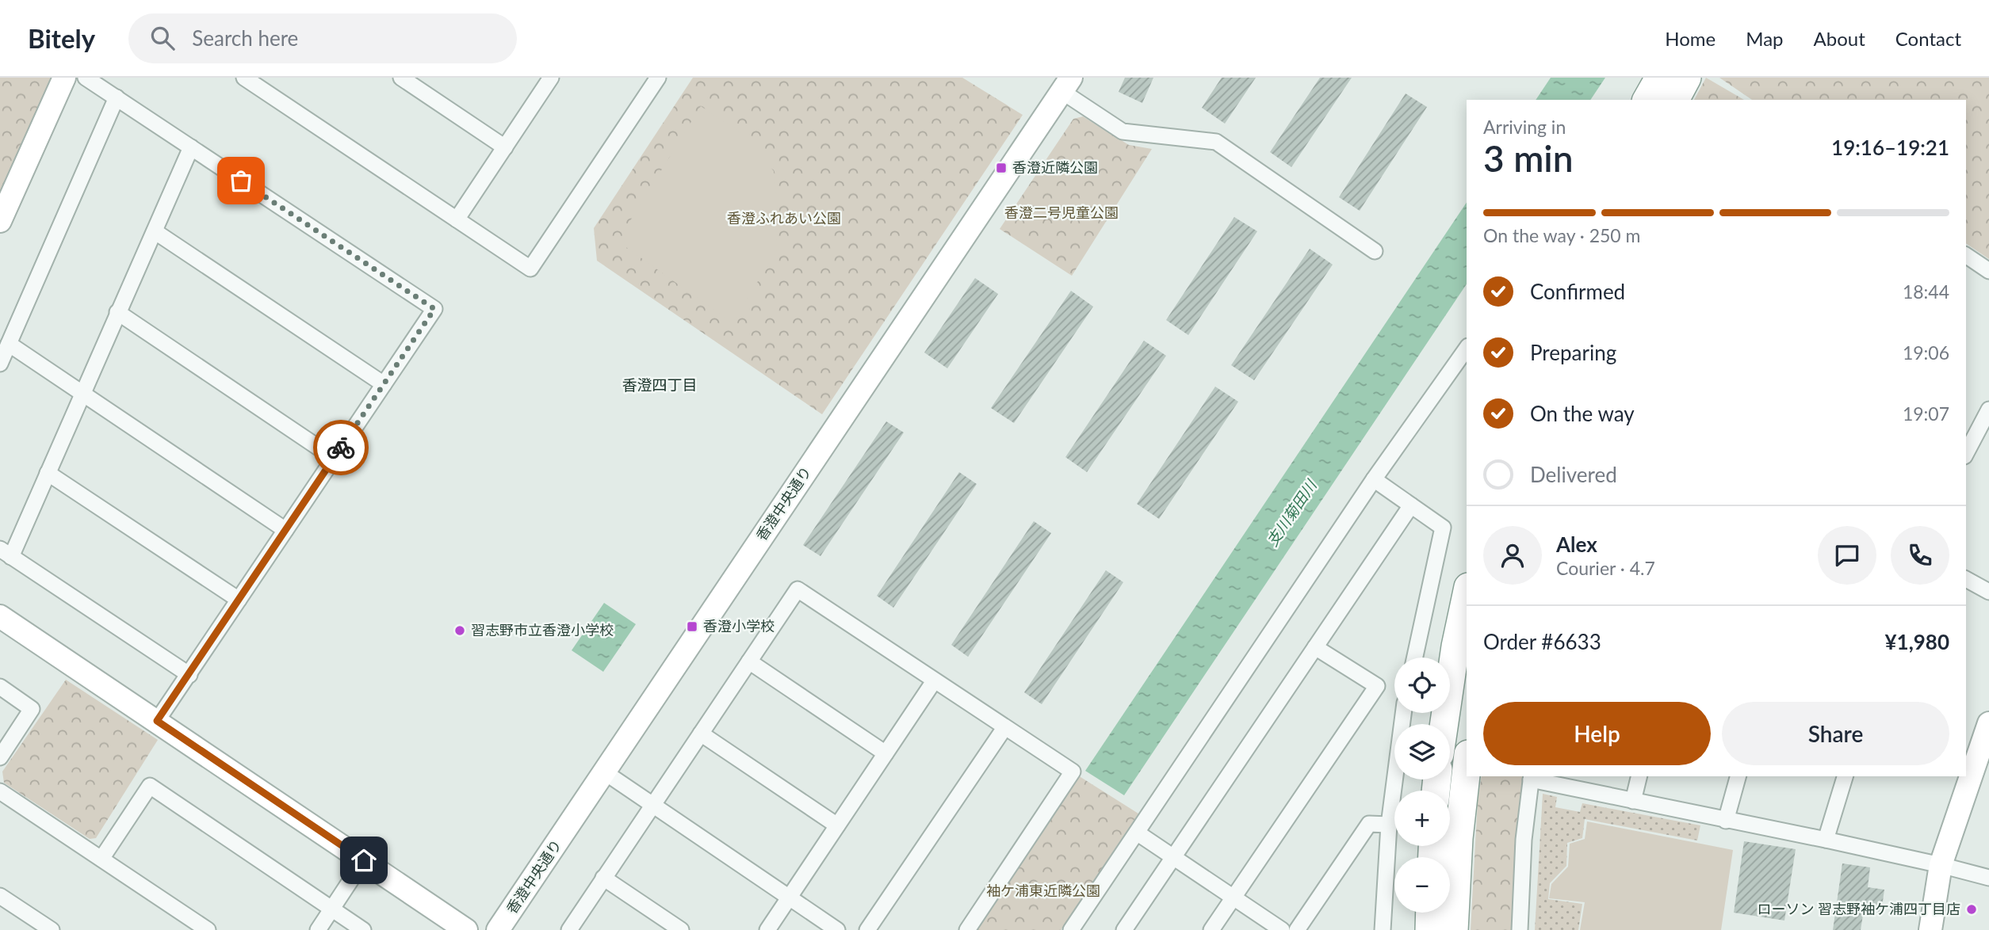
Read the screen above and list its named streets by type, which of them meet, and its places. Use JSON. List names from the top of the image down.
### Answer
{
  "streets": {
    "street": ["香澄中央通り"]
  },
  "districts": ["香澄四丁目"],
  "water": ["支川菊田川"],
  "parks": ["香澄二号児童公園", "香澄ふれあい公園", "袖ケ浦東近隣公園"],
  "places": {
    "transit": ["香澄近隣公園", "香澄小学校"],
    "other": ["習志野市立香澄小学校", "ローソン 習志野袖ケ浦四丁目店"]
  },
  "page": {
    "header": "Bitely",
    "search": "Search here",
    "nav": [
      "Home",
      "Map",
      "About",
      "Contact"
    ],
    "heading": ["3 min", "Arriving in", "19:16–19:21"],
    "panel": [
      "Alex",
      "Courier · 4.7",
      "Order #6633",
      "¥1,980"
    ],
    "bar": "On the way · 250 m",
    "list": [
      ["Confirmed", "18:44"],
      ["Preparing", "19:06"],
      ["On the way", "19:07"],
      "Delivered"
    ],
    "map_buttons": ["+", "−"],
    "buttons": ["Help", "Share"]
  }
}
